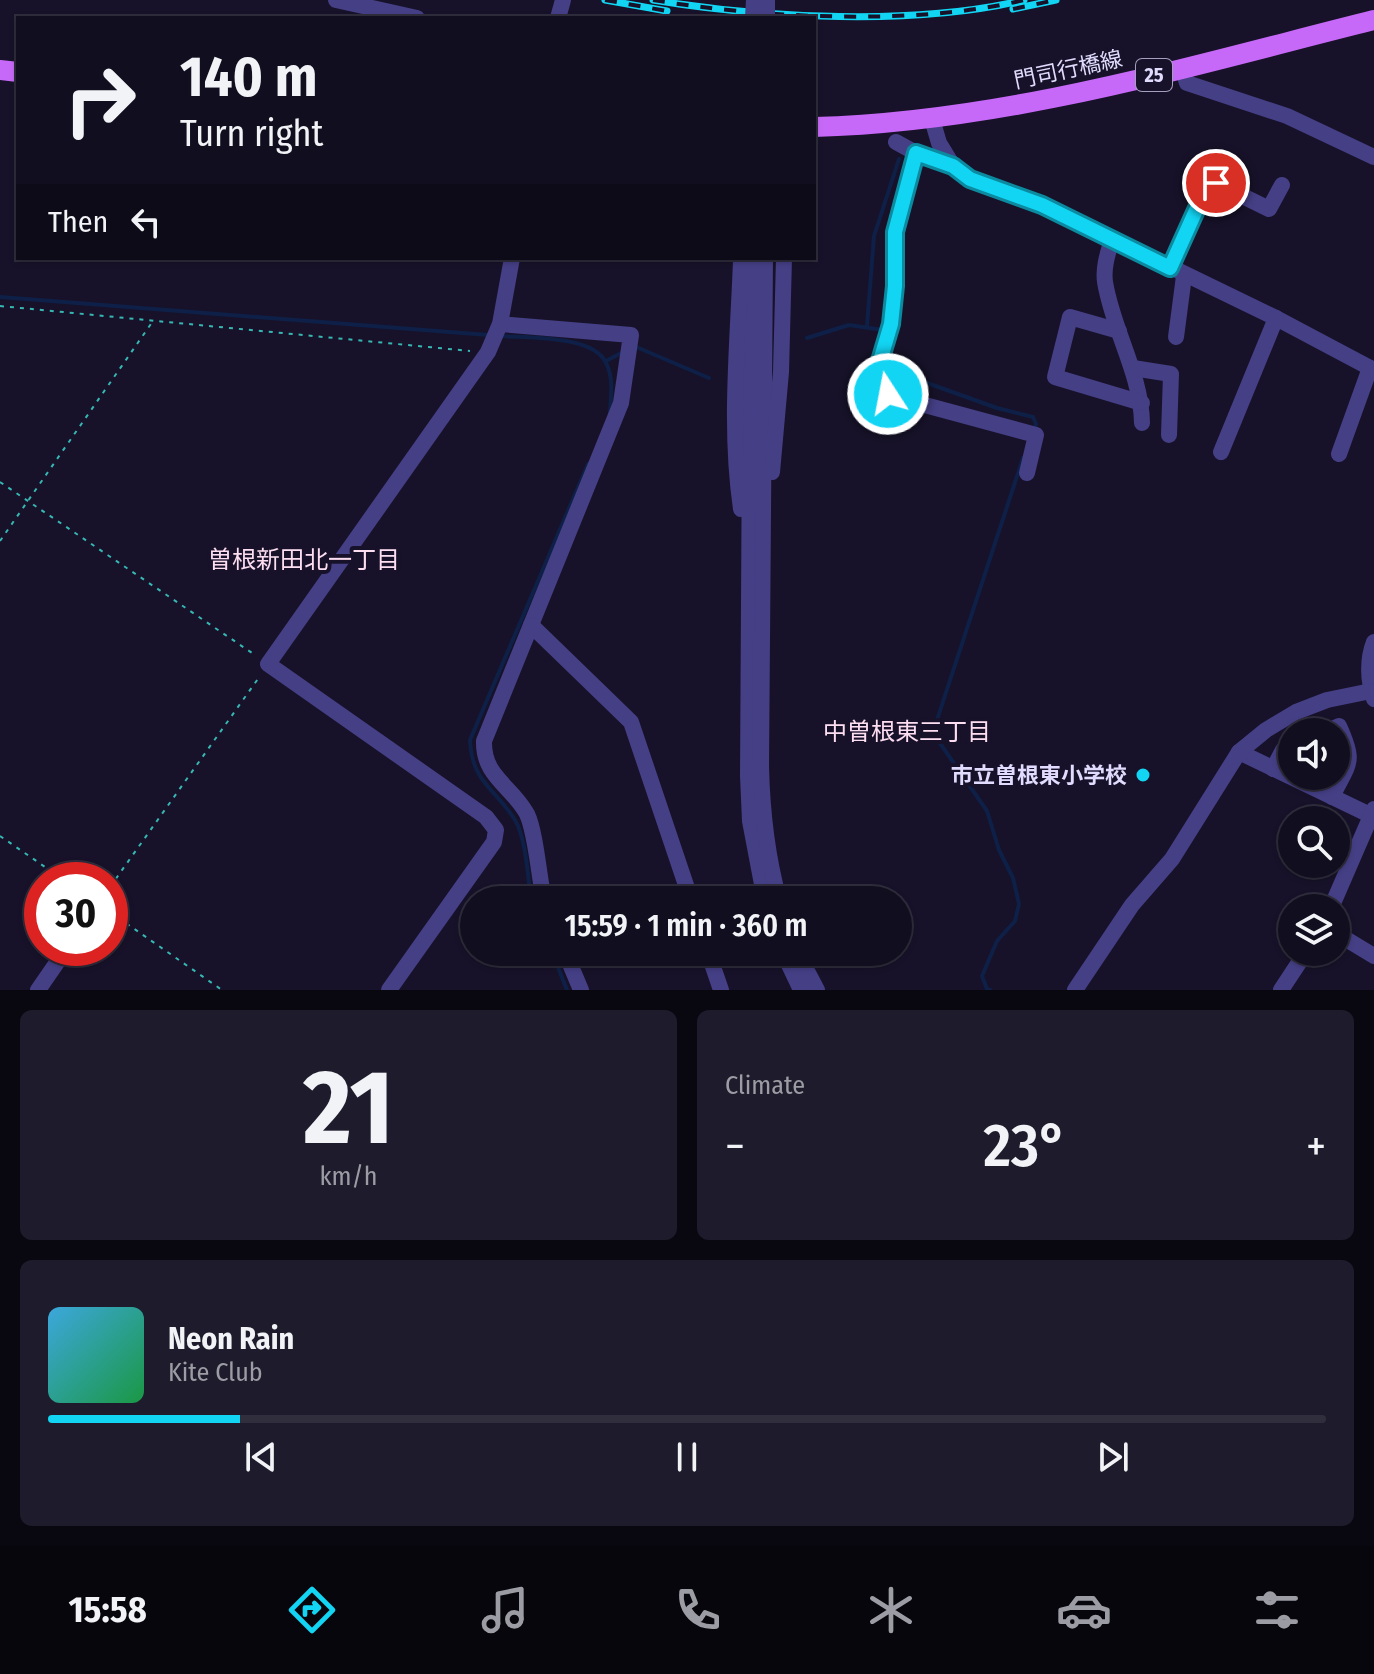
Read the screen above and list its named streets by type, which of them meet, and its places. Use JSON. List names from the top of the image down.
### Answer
{
  "streets": {
    "main road": ["門司行橋線", "25"]
  },
  "districts": ["曽根新田北一丁目", "中曽根東三丁目"],
  "places": ["市立曽根東小学校"],
  "page": {
    "turn": ["140 m", "Turn right"],
    "then": "Then",
    "limit": "30",
    "trip": "15:59 · 1 min · 360 m",
    "tile": [
      ["21", "km/h"],
      "Climate"
    ],
    "heat": ["−", "23°", "+"],
    "song": ["Neon Rain", "Kite Club"],
    "tabs": "15:58"
  }
}
